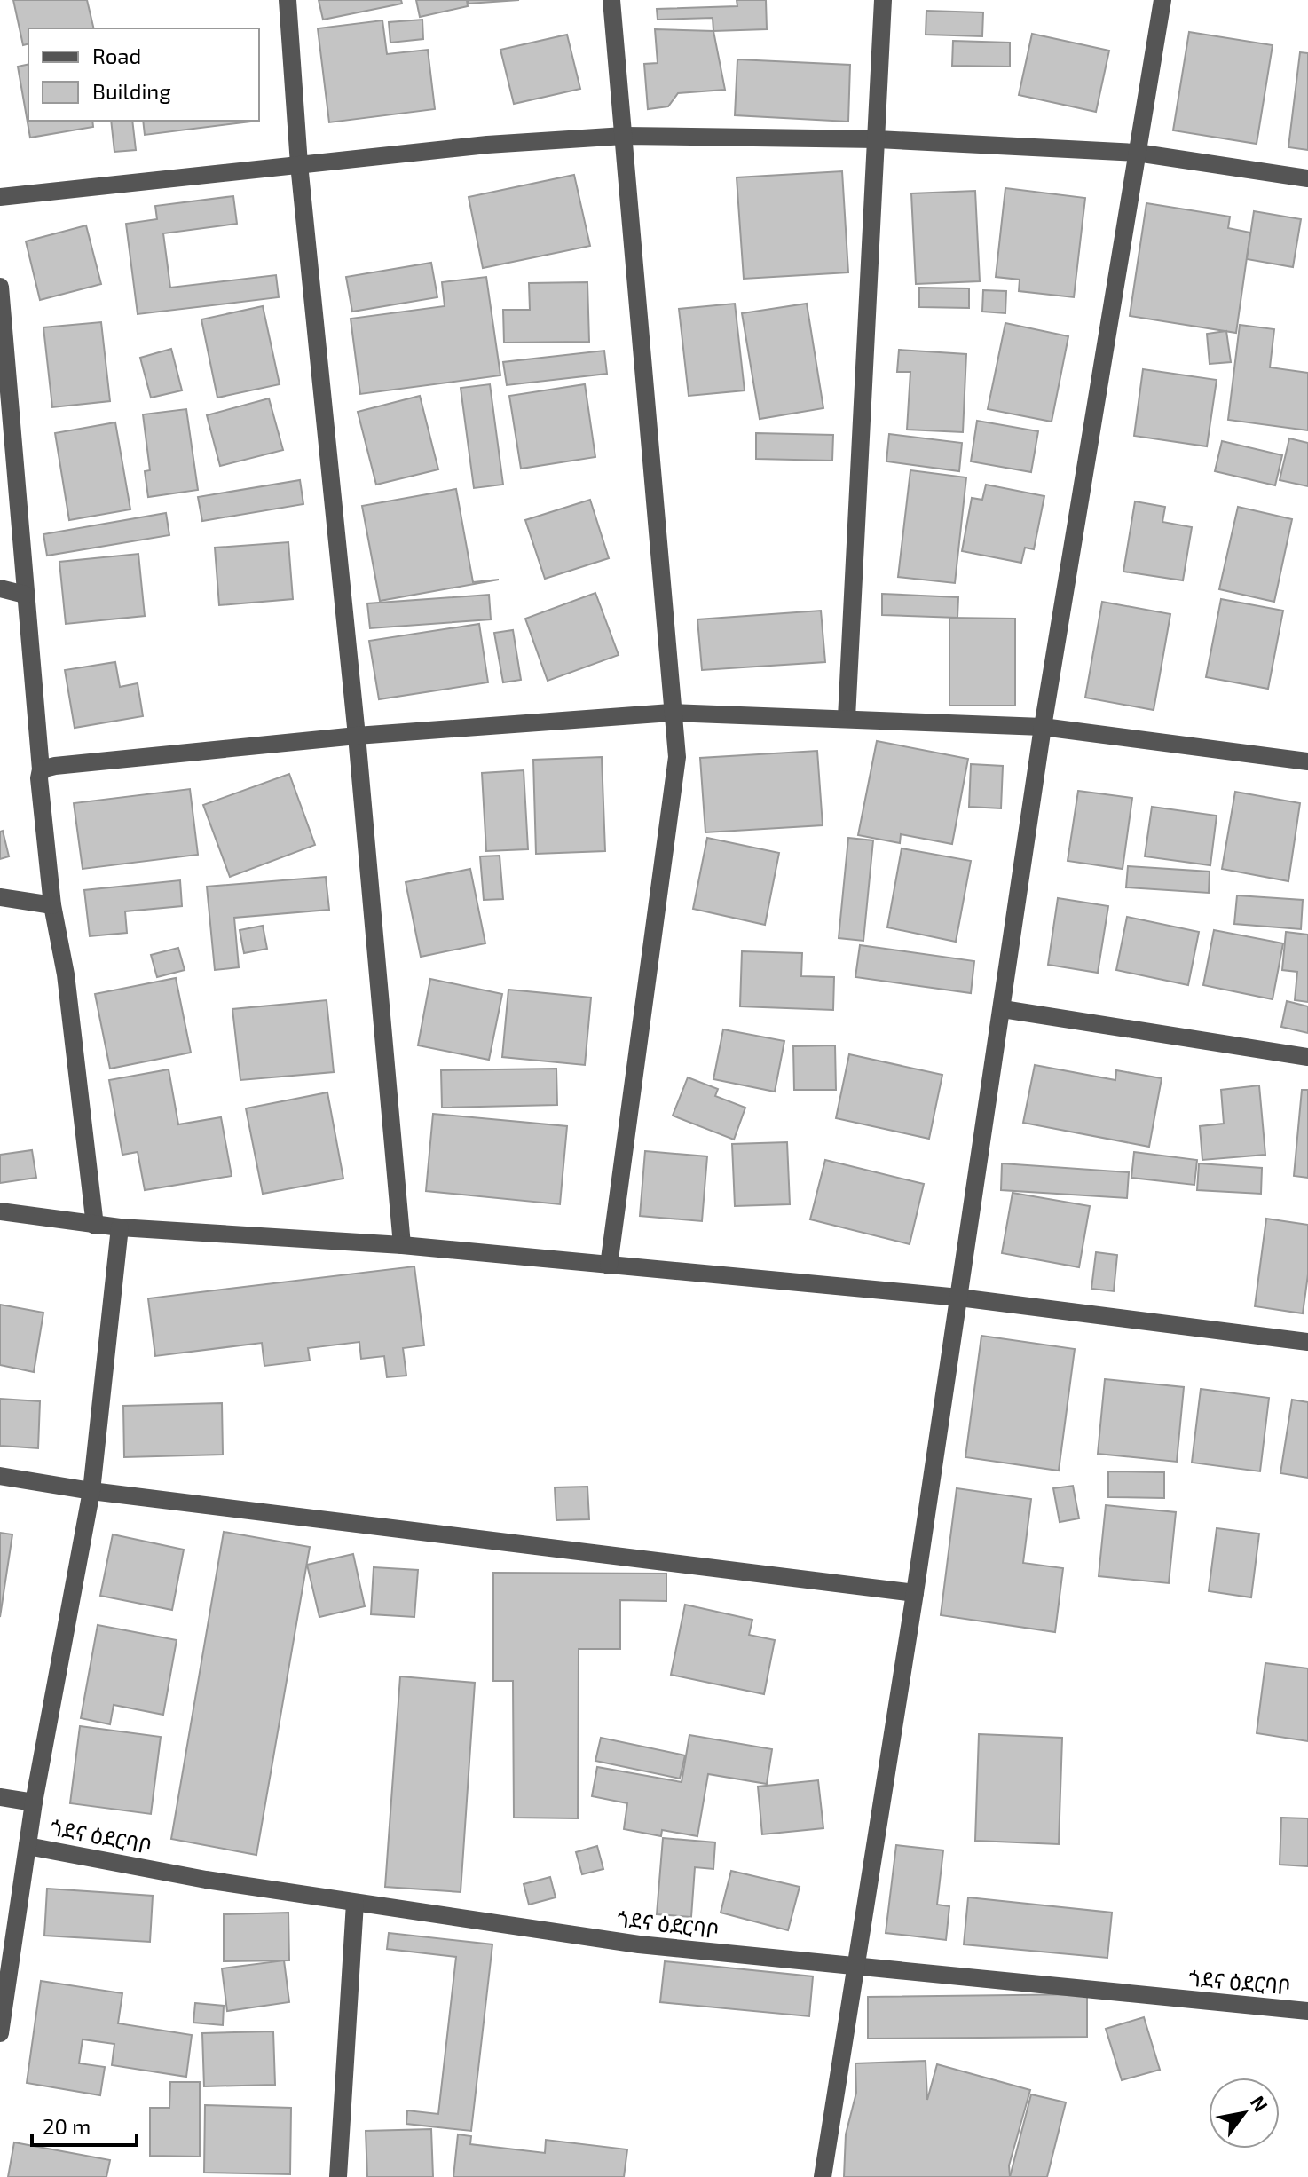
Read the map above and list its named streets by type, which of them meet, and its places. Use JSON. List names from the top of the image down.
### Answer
{
  "streets": {
    "street": ["ጎደና ዕደርባቦ"]
  },
  "legend": ["Road", "Building"],
  "scale_bar": "20 m",
  "north": "top right"
}
